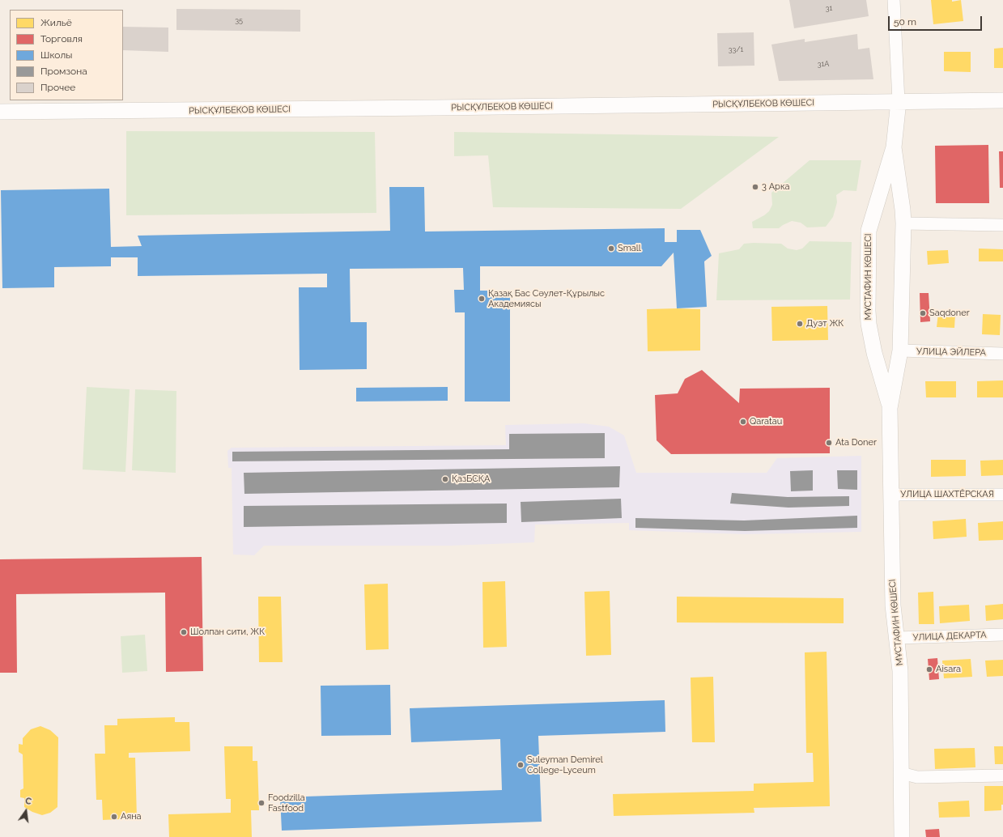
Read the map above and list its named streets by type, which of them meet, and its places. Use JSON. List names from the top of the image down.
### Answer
{
  "streets": {
    "street": [
      "РЫСҚҰЛБЕКОВ КӨШЕСІ",
      "МҰСТАФИН КӨШЕСІ",
      "УЛИЦА ЭЙЛЕРА",
      "УЛИЦА ШАХТЁРСКАЯ",
      "УЛИЦА ДЕКАРТА"
    ]
  },
  "crossings": [
    ["РЫСҚҰЛБЕКОВ КӨШЕСІ", "МҰСТАФИН КӨШЕСІ"],
    ["МҰСТАФИН КӨШЕСІ", "УЛИЦА ЭЙЛЕРА"],
    ["МҰСТАФИН КӨШЕСІ", "УЛИЦА ШАХТЁРСКАЯ"],
    ["МҰСТАФИН КӨШЕСІ", "УЛИЦА ДЕКАРТА"]
  ],
  "places": [
    "3 Арка",
    "Small",
    "Қазақ Бас Сәулет-Құрылыс Академиясы",
    "Saqdoner",
    "Дуэт ЖК",
    "Qaratau",
    "Ata Doner",
    "ҚазБСҚА",
    "Шолпан сити, ЖК",
    "Aisara",
    "Suleyman Demirel College-Lyceum",
    "Foodzilla Fastfood",
    "Аяна"
  ],
  "house_numbers": [
    "31",
    "35",
    "33/1",
    "31А"
  ],
  "legend": [
    "Жильё",
    "Торговля",
    "Школы",
    "Промзона",
    "Прочее"
  ],
  "scale_bar": "50 m",
  "north": "top"
}
